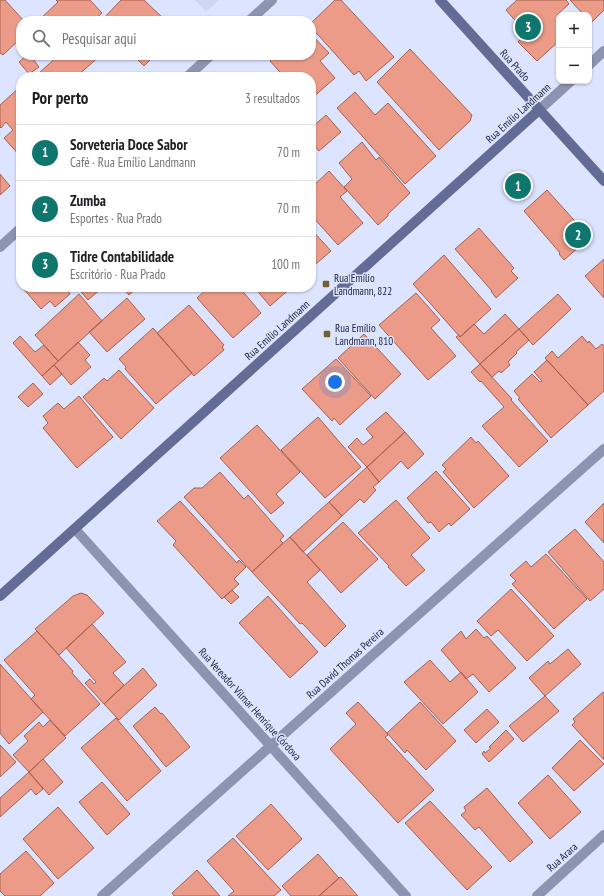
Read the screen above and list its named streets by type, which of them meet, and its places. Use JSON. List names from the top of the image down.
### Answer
{
  "streets": {
    "street": [
      "Rua Prado",
      "Rua Emílio Landmann",
      "Rua David Thomas Pereira",
      "Rua Vereador Vilmar Henrique Córdova",
      "Rua Arara"
    ]
  },
  "crossings": [
    ["Rua Prado", "Rua Emílio Landmann"],
    ["Rua Emílio Landmann", "Rua Vereador Vilmar Henrique Córdova"],
    ["Rua David Thomas Pereira", "Rua Vereador Vilmar Henrique Córdova"]
  ],
  "places": {
    "transit": ["Rua Emílio Landmann, 822", "Rua Emílio Landmann, 810"]
  },
  "page": {
    "map_buttons": ["+", "−"],
    "pins": ["3", "1", "2"],
    "search": "Pesquisar aqui",
    "heading": ["Por perto", "3 resultados"],
    "list": [
      {
        "mark": "1",
        "name": "Sorveteria Doce Sabor",
        "note": "Café · Rua Emílio Landmann",
        "value": "70 m"
      },
      {
        "mark": "2",
        "name": "Zumba",
        "note": "Esportes · Rua Prado",
        "value": "70 m"
      },
      {
        "mark": "3",
        "name": "Tidre Contabilidade",
        "note": "Escritório · Rua Prado",
        "value": "100 m"
      }
    ]
  }
}
